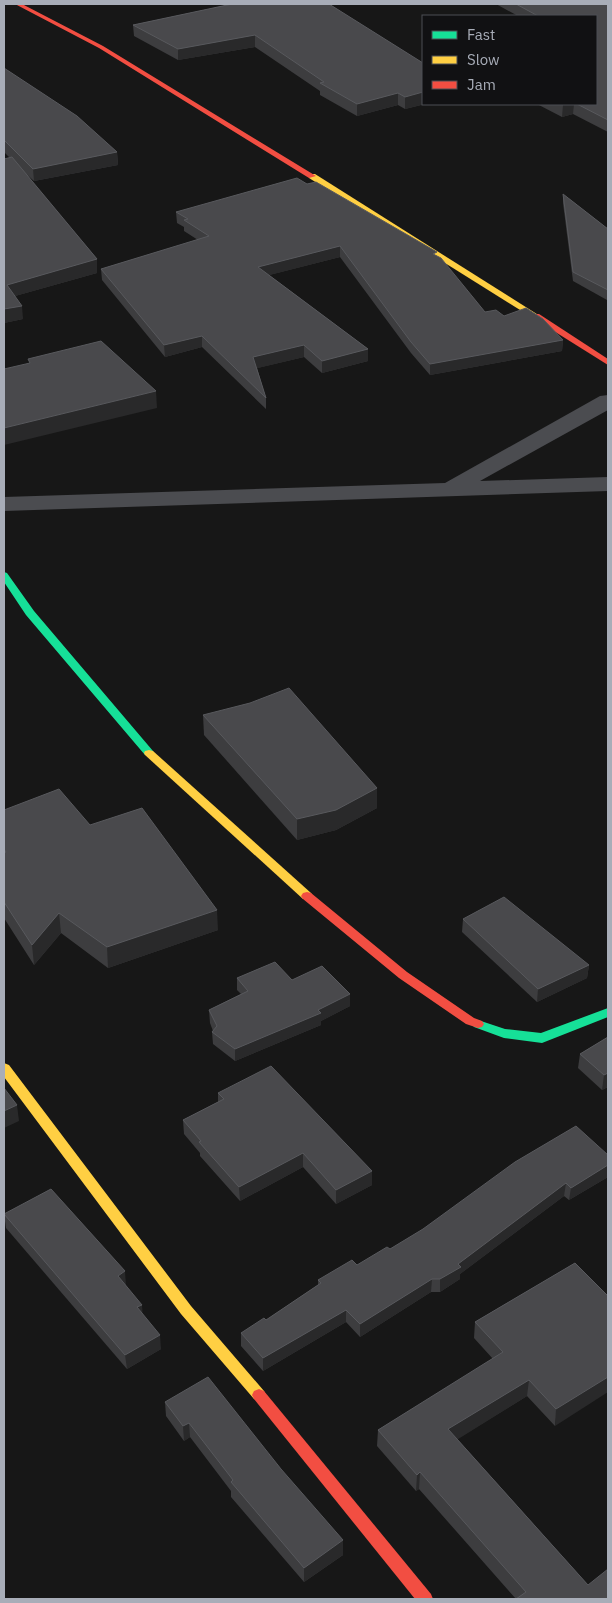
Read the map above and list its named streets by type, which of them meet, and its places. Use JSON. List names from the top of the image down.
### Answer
{
  "legend": ["Fast", "Slow", "Jam"]
}
